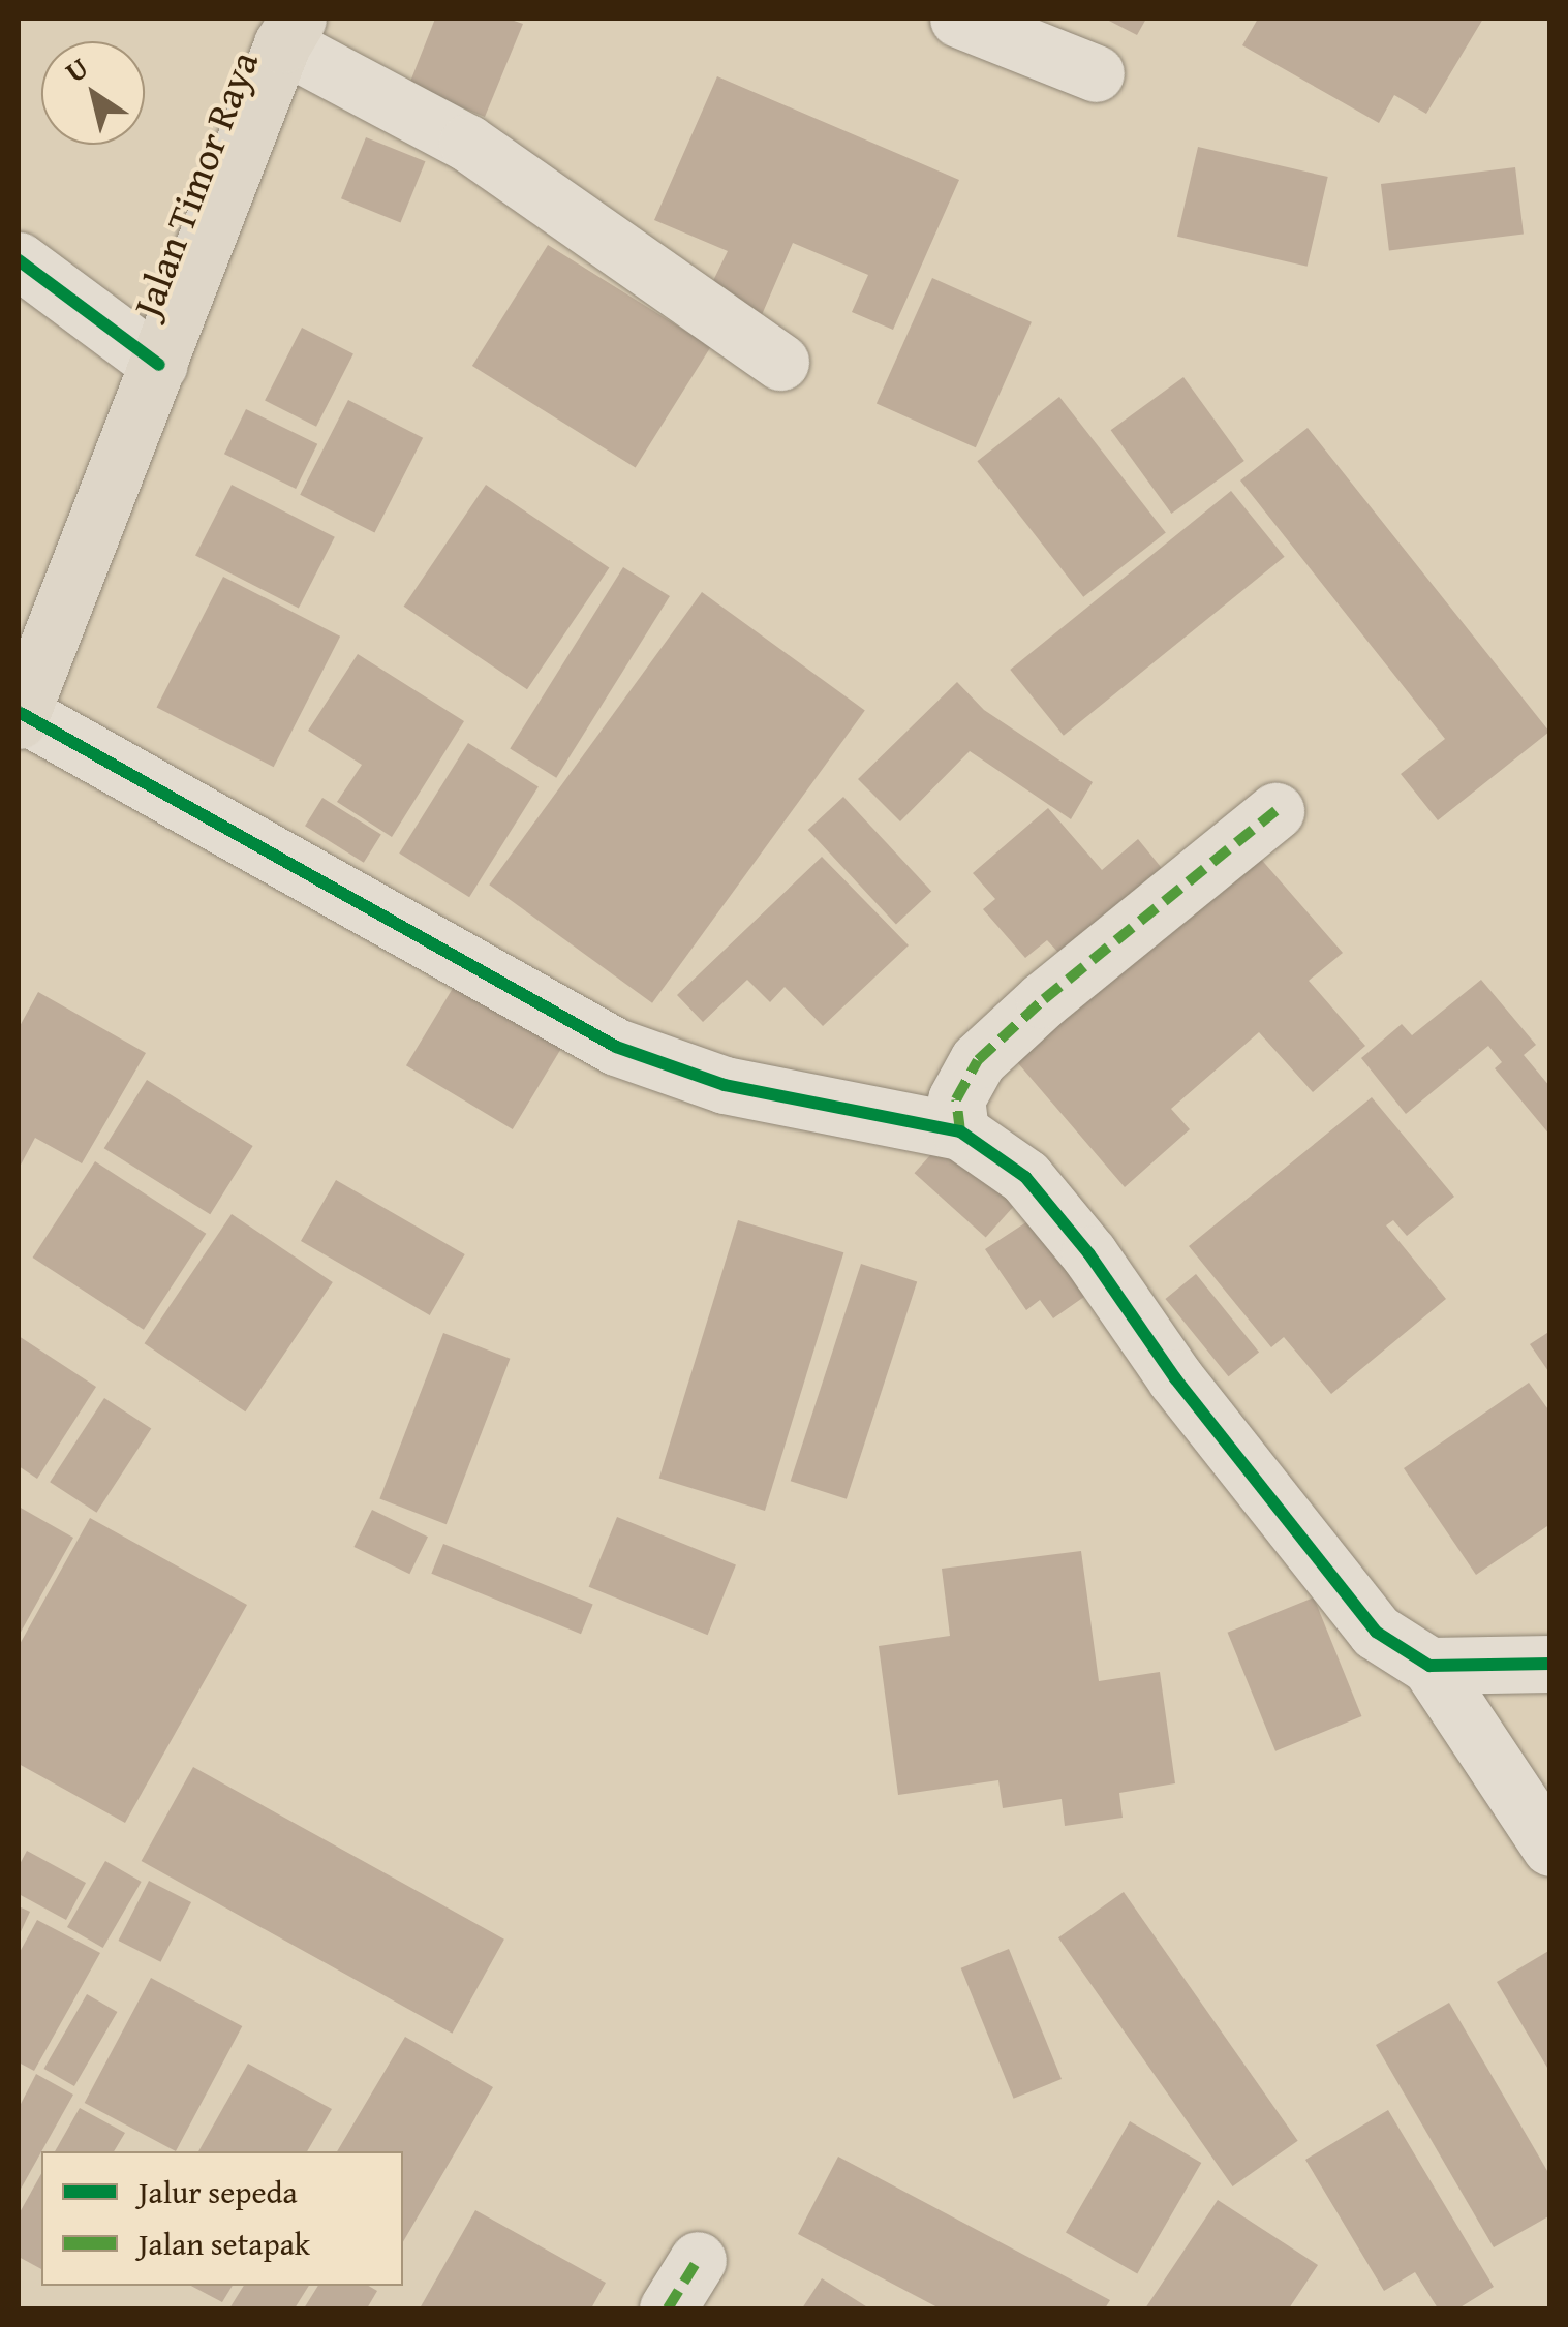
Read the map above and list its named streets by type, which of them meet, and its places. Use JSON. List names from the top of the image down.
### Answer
{
  "streets": {
    "highway": ["Jalan Timor Raya"]
  },
  "legend": ["Jalur sepeda", "Jalan setapak"],
  "north": "top left"
}
